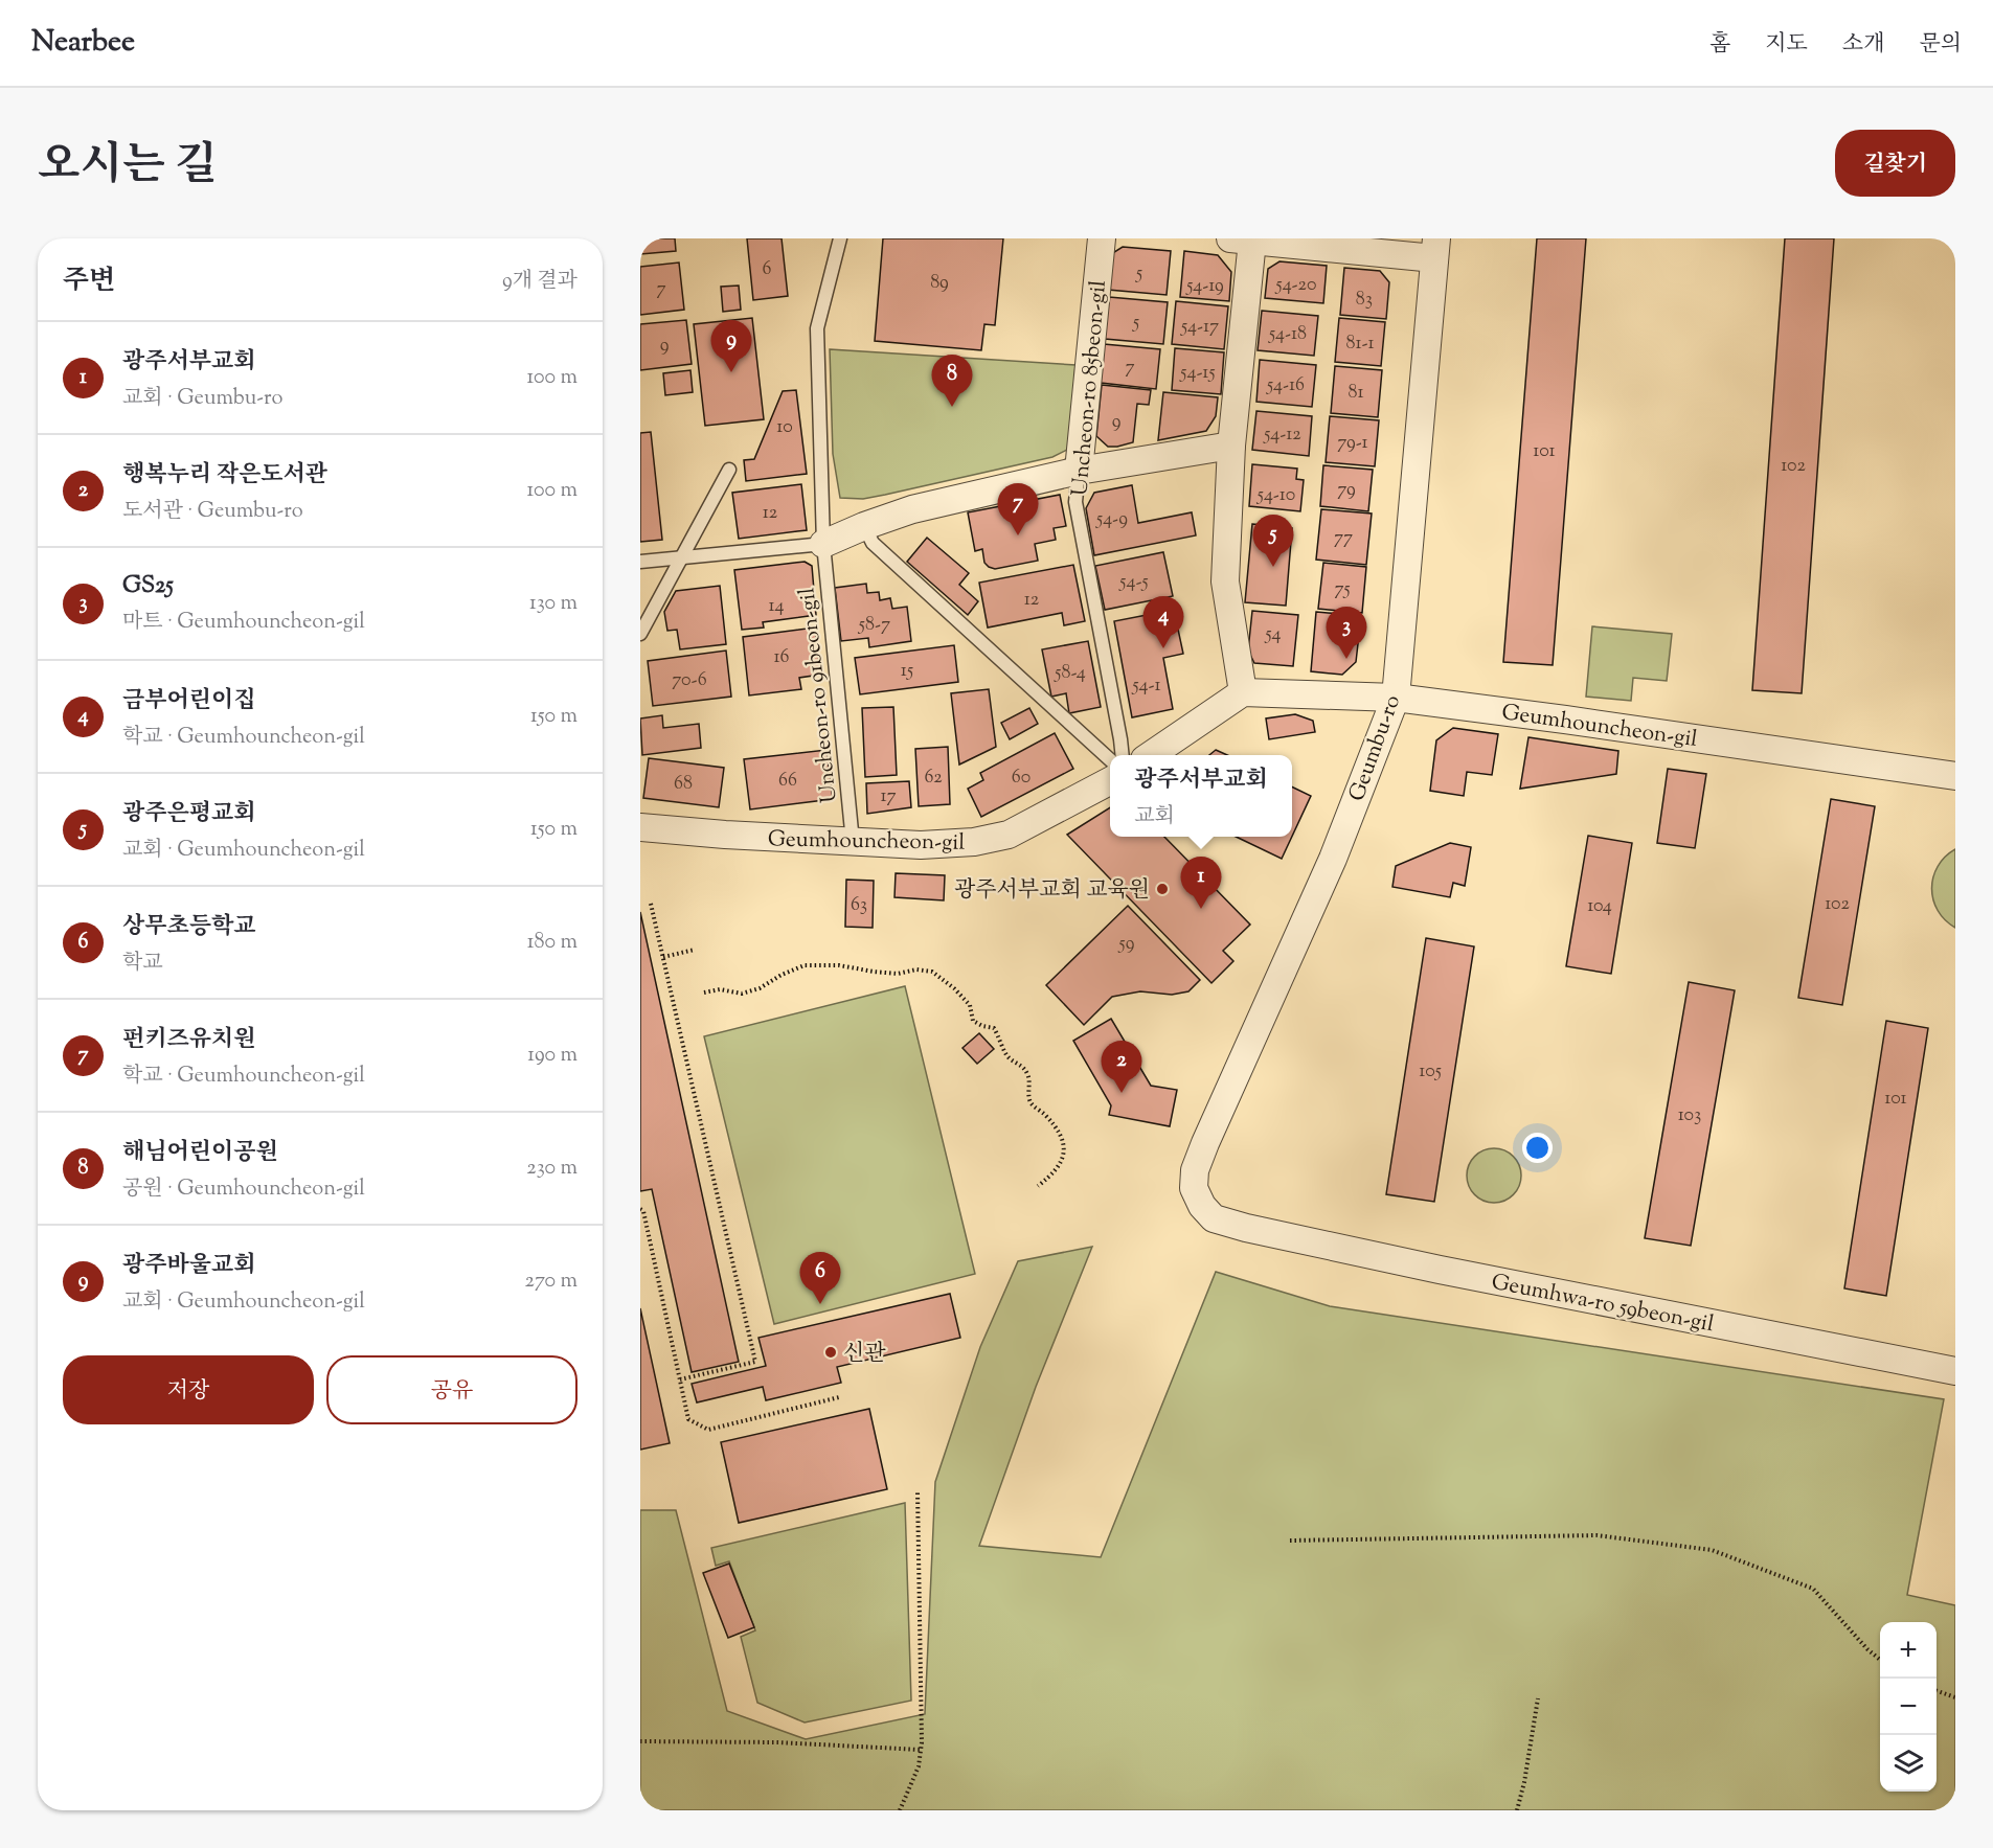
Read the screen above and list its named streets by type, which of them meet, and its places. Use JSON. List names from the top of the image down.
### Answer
{
  "streets": {
    "street": [
      "Uncheon-ro 85beon-gil",
      "Geumhouncheon-gil",
      "Geumbu-ro",
      "Geumhwa-ro 59beon-gil"
    ],
    "lane": ["Uncheon-ro 91beon-gil"]
  },
  "crossings": [
    ["Uncheon-ro 91beon-gil", "Geumhouncheon-gil"],
    ["Geumhouncheon-gil", "Geumbu-ro"],
    ["Geumbu-ro", "Geumhwa-ro 59beon-gil"]
  ],
  "places": ["광주서부교회 교육원", "신관"],
  "house_numbers": [
    "6",
    "5",
    "89",
    "54-20",
    "54-19",
    "7",
    "83",
    "5",
    "54-17",
    "54-18",
    "81-1",
    "9",
    "7",
    "54-15",
    "54-16",
    "81",
    "9",
    "10",
    "54-12",
    "79-1",
    "101",
    "102",
    "79",
    "54-10",
    "12",
    "54-9",
    "77",
    "54-5",
    "75",
    "12",
    "14",
    "58-7",
    "54",
    "16",
    "15",
    "58-4",
    "70-6",
    "54-1",
    "62",
    "60",
    "66",
    "68",
    "17",
    "102",
    "63",
    "104",
    "59",
    "105",
    "101",
    "103"
  ],
  "page": {
    "header": "Nearbee",
    "nav": [
      "홈",
      "지도",
      "소개",
      "문의"
    ],
    "title": "오시는 길",
    "buttons": [
      "길찾기",
      ["저장", "공유"]
    ],
    "heading": ["주변", "9개 결과"],
    "list": [
      {
        "mark": "1",
        "name": "광주서부교회",
        "note": "교회 · Geumbu-ro",
        "value": "100 m"
      },
      {
        "mark": "2",
        "name": "행복누리 작은도서관",
        "note": "도서관 · Geumbu-ro",
        "value": "100 m"
      },
      {
        "mark": "3",
        "name": "GS25",
        "note": "마트 · Geumhouncheon-gil",
        "value": "130 m"
      },
      {
        "mark": "4",
        "name": "금부어린이집",
        "note": "학교 · Geumhouncheon-gil",
        "value": "150 m"
      },
      {
        "mark": "5",
        "name": "광주은평교회",
        "note": "교회 · Geumhouncheon-gil",
        "value": "150 m"
      },
      {
        "mark": "6",
        "name": "상무초등학교",
        "note": "학교",
        "value": "180 m"
      },
      {
        "mark": "7",
        "name": "펀키즈유치원",
        "note": "학교 · Geumhouncheon-gil",
        "value": "190 m"
      },
      {
        "mark": "8",
        "name": "해님어린이공원",
        "note": "공원 · Geumhouncheon-gil",
        "value": "230 m"
      },
      {
        "mark": "9",
        "name": "광주바울교회",
        "note": "교회 · Geumhouncheon-gil",
        "value": "270 m"
      }
    ],
    "pins": [
      "9",
      "8",
      "7",
      "5",
      "4",
      "3",
      "1",
      "2",
      "6"
    ],
    "popup": ["광주서부교회", "교회"],
    "map_buttons": ["+", "−"]
  }
}
